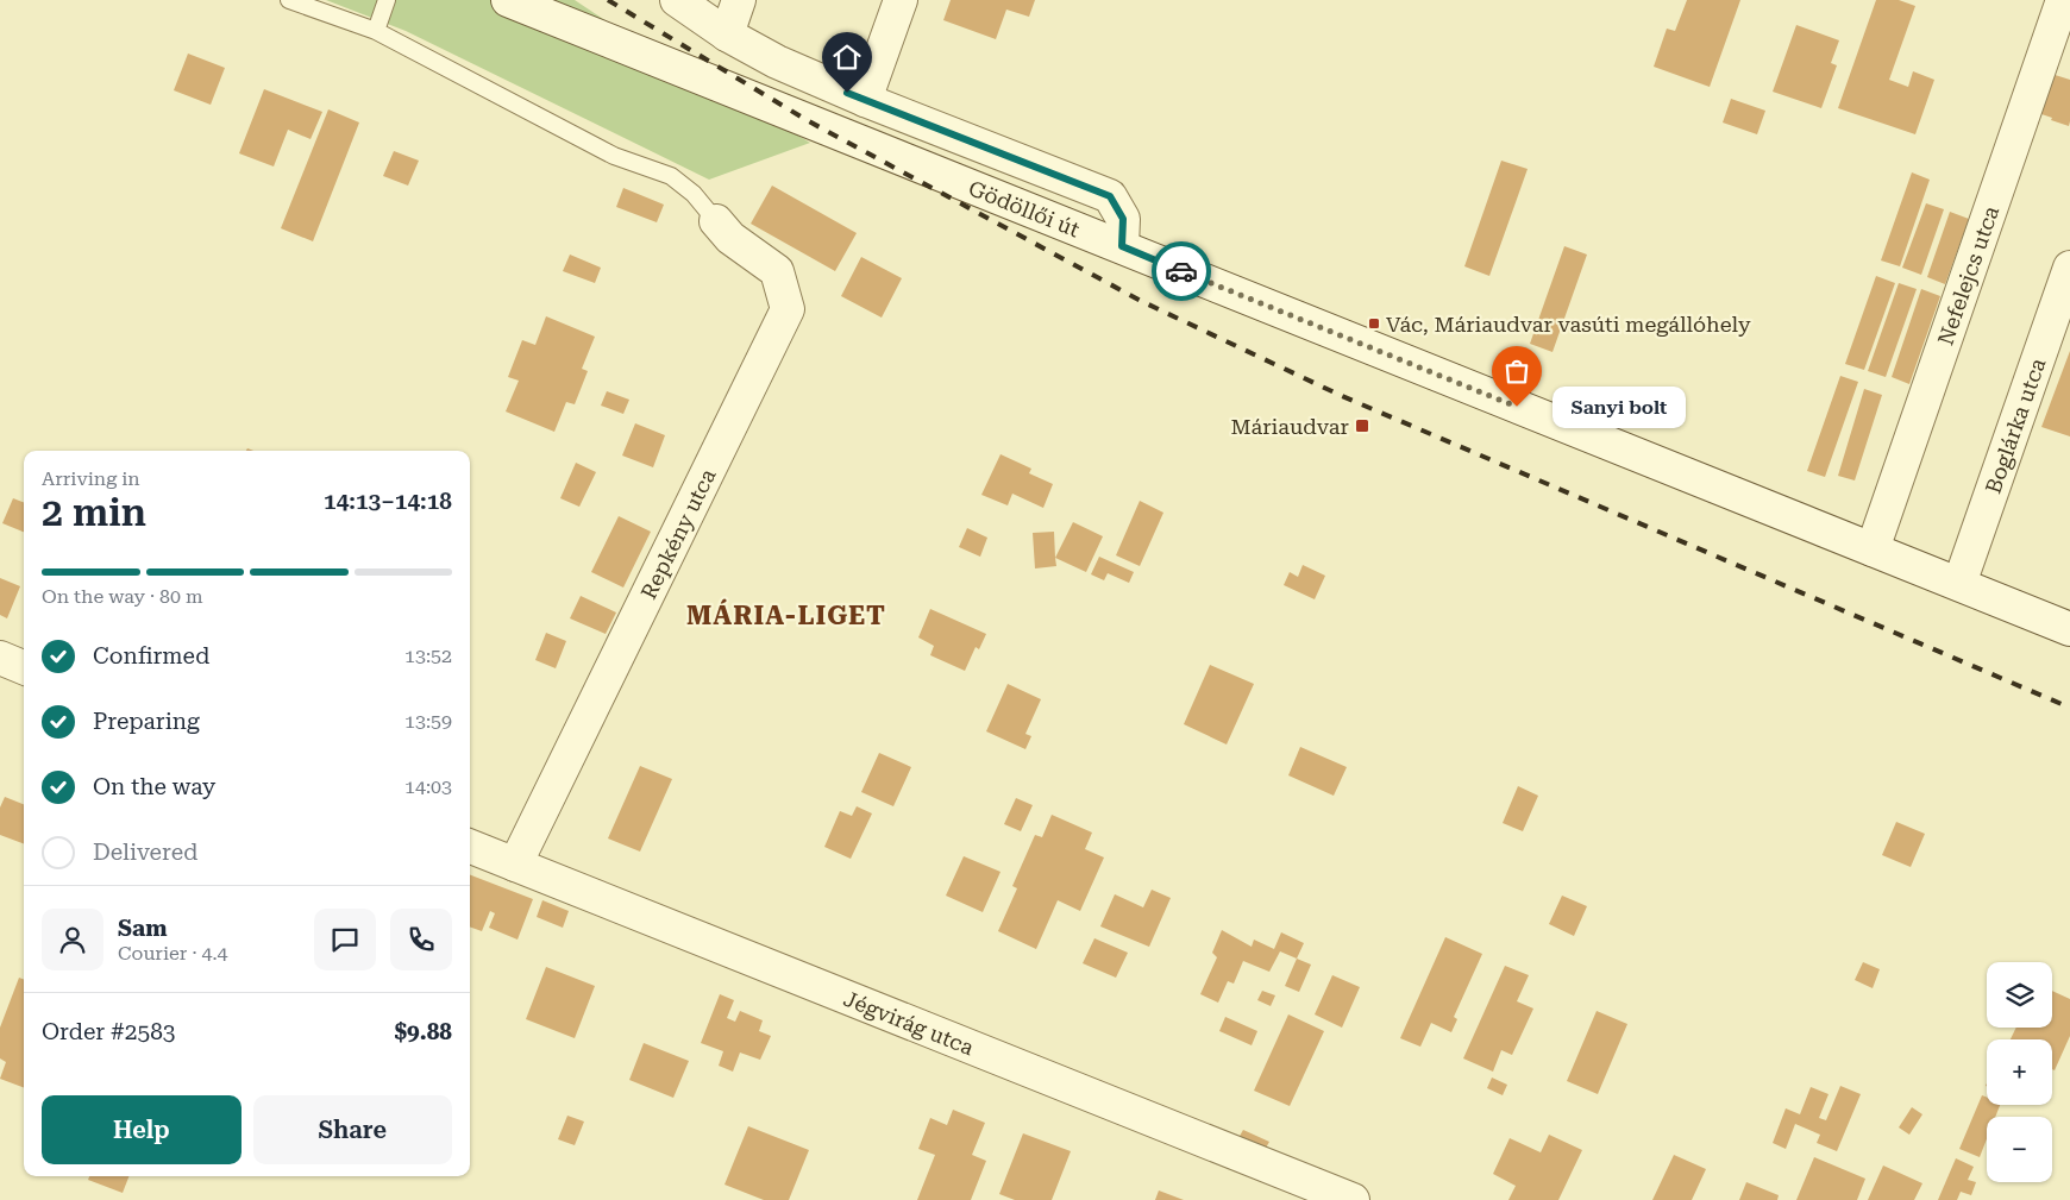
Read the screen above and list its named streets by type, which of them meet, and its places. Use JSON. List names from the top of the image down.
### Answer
{
  "streets": {
    "street": [
      "Gödöllői út",
      "Nefelejcs utca",
      "Boglárka utca",
      "Repkény utca",
      "Jégvirág utca"
    ]
  },
  "crossings": [
    ["Gödöllői út", "Nefelejcs utca"],
    ["Gödöllői út", "Boglárka utca"],
    ["Repkény utca", "Jégvirág utca"]
  ],
  "districts": ["MÁRIA-LIGET"],
  "places": {
    "transit": ["Vác, Máriaudvar vasúti megállóhely", "Máriaudvar"],
    "other": ["Sanyi bolt"]
  },
  "page": {
    "bubble": "Sanyi bolt",
    "heading": ["2 min", "Arriving in", "14:13–14:18"],
    "panel": [
      "Sam",
      "Courier · 4.4",
      "Order #2583",
      "$9.88"
    ],
    "bar": "On the way · 80 m",
    "list": [
      ["Confirmed", "13:52"],
      ["Preparing", "13:59"],
      ["On the way", "14:03"],
      "Delivered"
    ],
    "map_buttons": ["+", "−"],
    "buttons": ["Help", "Share"]
  }
}
